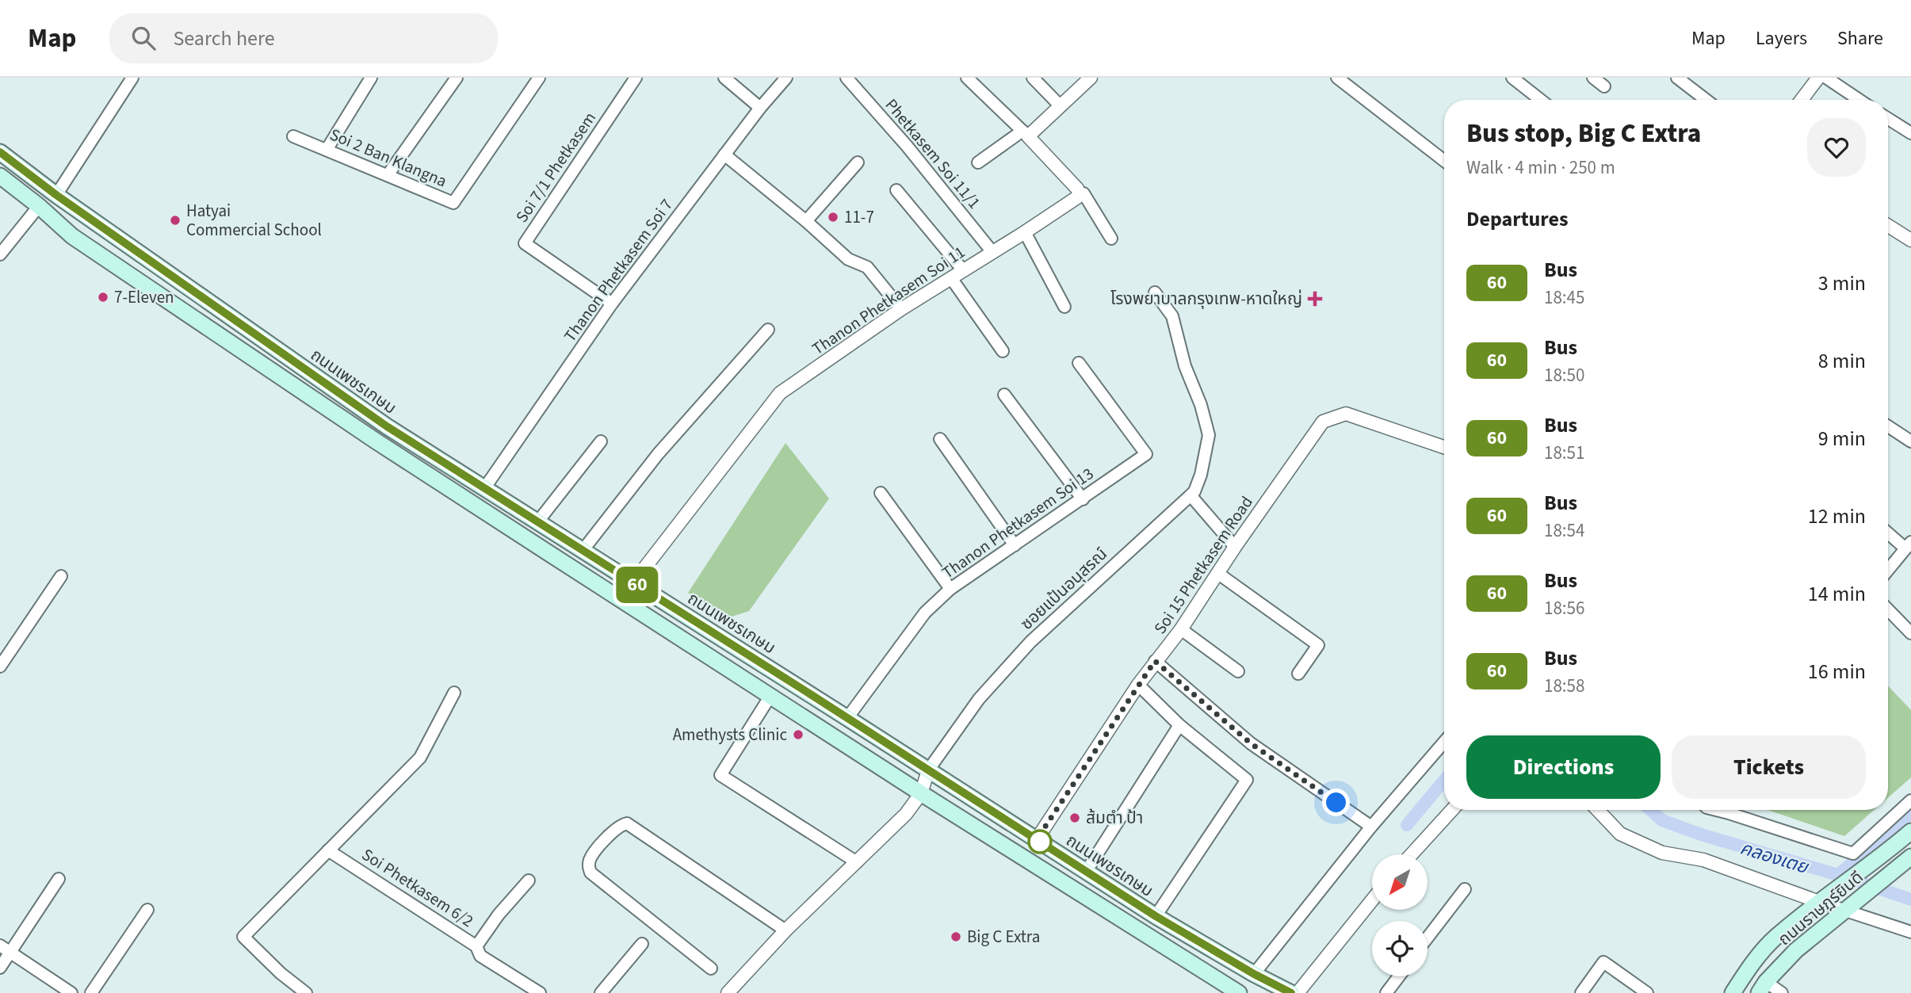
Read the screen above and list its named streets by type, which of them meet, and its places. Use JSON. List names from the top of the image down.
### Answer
{
  "streets": {
    "main road": ["ถนนเพชรเกษม", "ถนนราษฎร์ยินดี"],
    "street": [
      "Phetkasem Soi 11/1",
      "Soi 2 Ban Klangna",
      "Soi 7/1 Phetkasem",
      "Thanon Phetkasem Soi 7",
      "Thanon Phetkasem Soi 11",
      "Thanon Phetkasem Soi 13",
      "Soi 15 Phetkasem Road",
      "ซอยแป้นอนุสรณ์",
      "Soi Phetkasem 6/2"
    ]
  },
  "crossings": [
    ["Phetkasem Soi 11/1", "Thanon Phetkasem Soi 11"],
    ["Soi 7/1 Phetkasem", "Thanon Phetkasem Soi 7"],
    ["Thanon Phetkasem Soi 7", "ถนนเพชรเกษม"],
    ["Thanon Phetkasem Soi 11", "ถนนเพชรเกษม"],
    ["ถนนเพชรเกษม", "Thanon Phetkasem Soi 13"],
    ["ถนนเพชรเกษม", "Soi 15 Phetkasem Road"],
    ["ถนนเพชรเกษม", "ซอยแป้นอนุสรณ์"]
  ],
  "water": ["คลองเตย"],
  "places": {
    "other": [
      "11-7",
      "Hatyai Commercial School",
      "7-Eleven",
      "Amethysts Clinic",
      "ส้มตำ ป้า",
      "Big C Extra"
    ],
    "health": ["โรงพยาบาลกรุงเทพ-หาดใหญ่"]
  },
  "lines": ["bus line 60"],
  "north": "bottom left",
  "page": {
    "header": "Map",
    "search": "Search here",
    "nav": ["Map", "Layers", "Share"],
    "on_map": "60",
    "heading": [
      ["Bus stop, Big C Extra", "Walk · 4 min · 250 m"],
      "Departures"
    ],
    "list": [
      {
        "mark": "60",
        "name": "Bus",
        "note": "18:45",
        "value": "3 min"
      },
      {
        "mark": "60",
        "name": "Bus",
        "note": "18:50",
        "value": "8 min"
      },
      {
        "mark": "60",
        "name": "Bus",
        "note": "18:51",
        "value": "9 min"
      },
      {
        "mark": "60",
        "name": "Bus",
        "note": "18:54",
        "value": "12 min"
      },
      {
        "mark": "60",
        "name": "Bus",
        "note": "18:56",
        "value": "14 min"
      },
      {
        "mark": "60",
        "name": "Bus",
        "note": "18:58",
        "value": "16 min"
      }
    ],
    "buttons": ["Directions", "Tickets"]
  }
}
